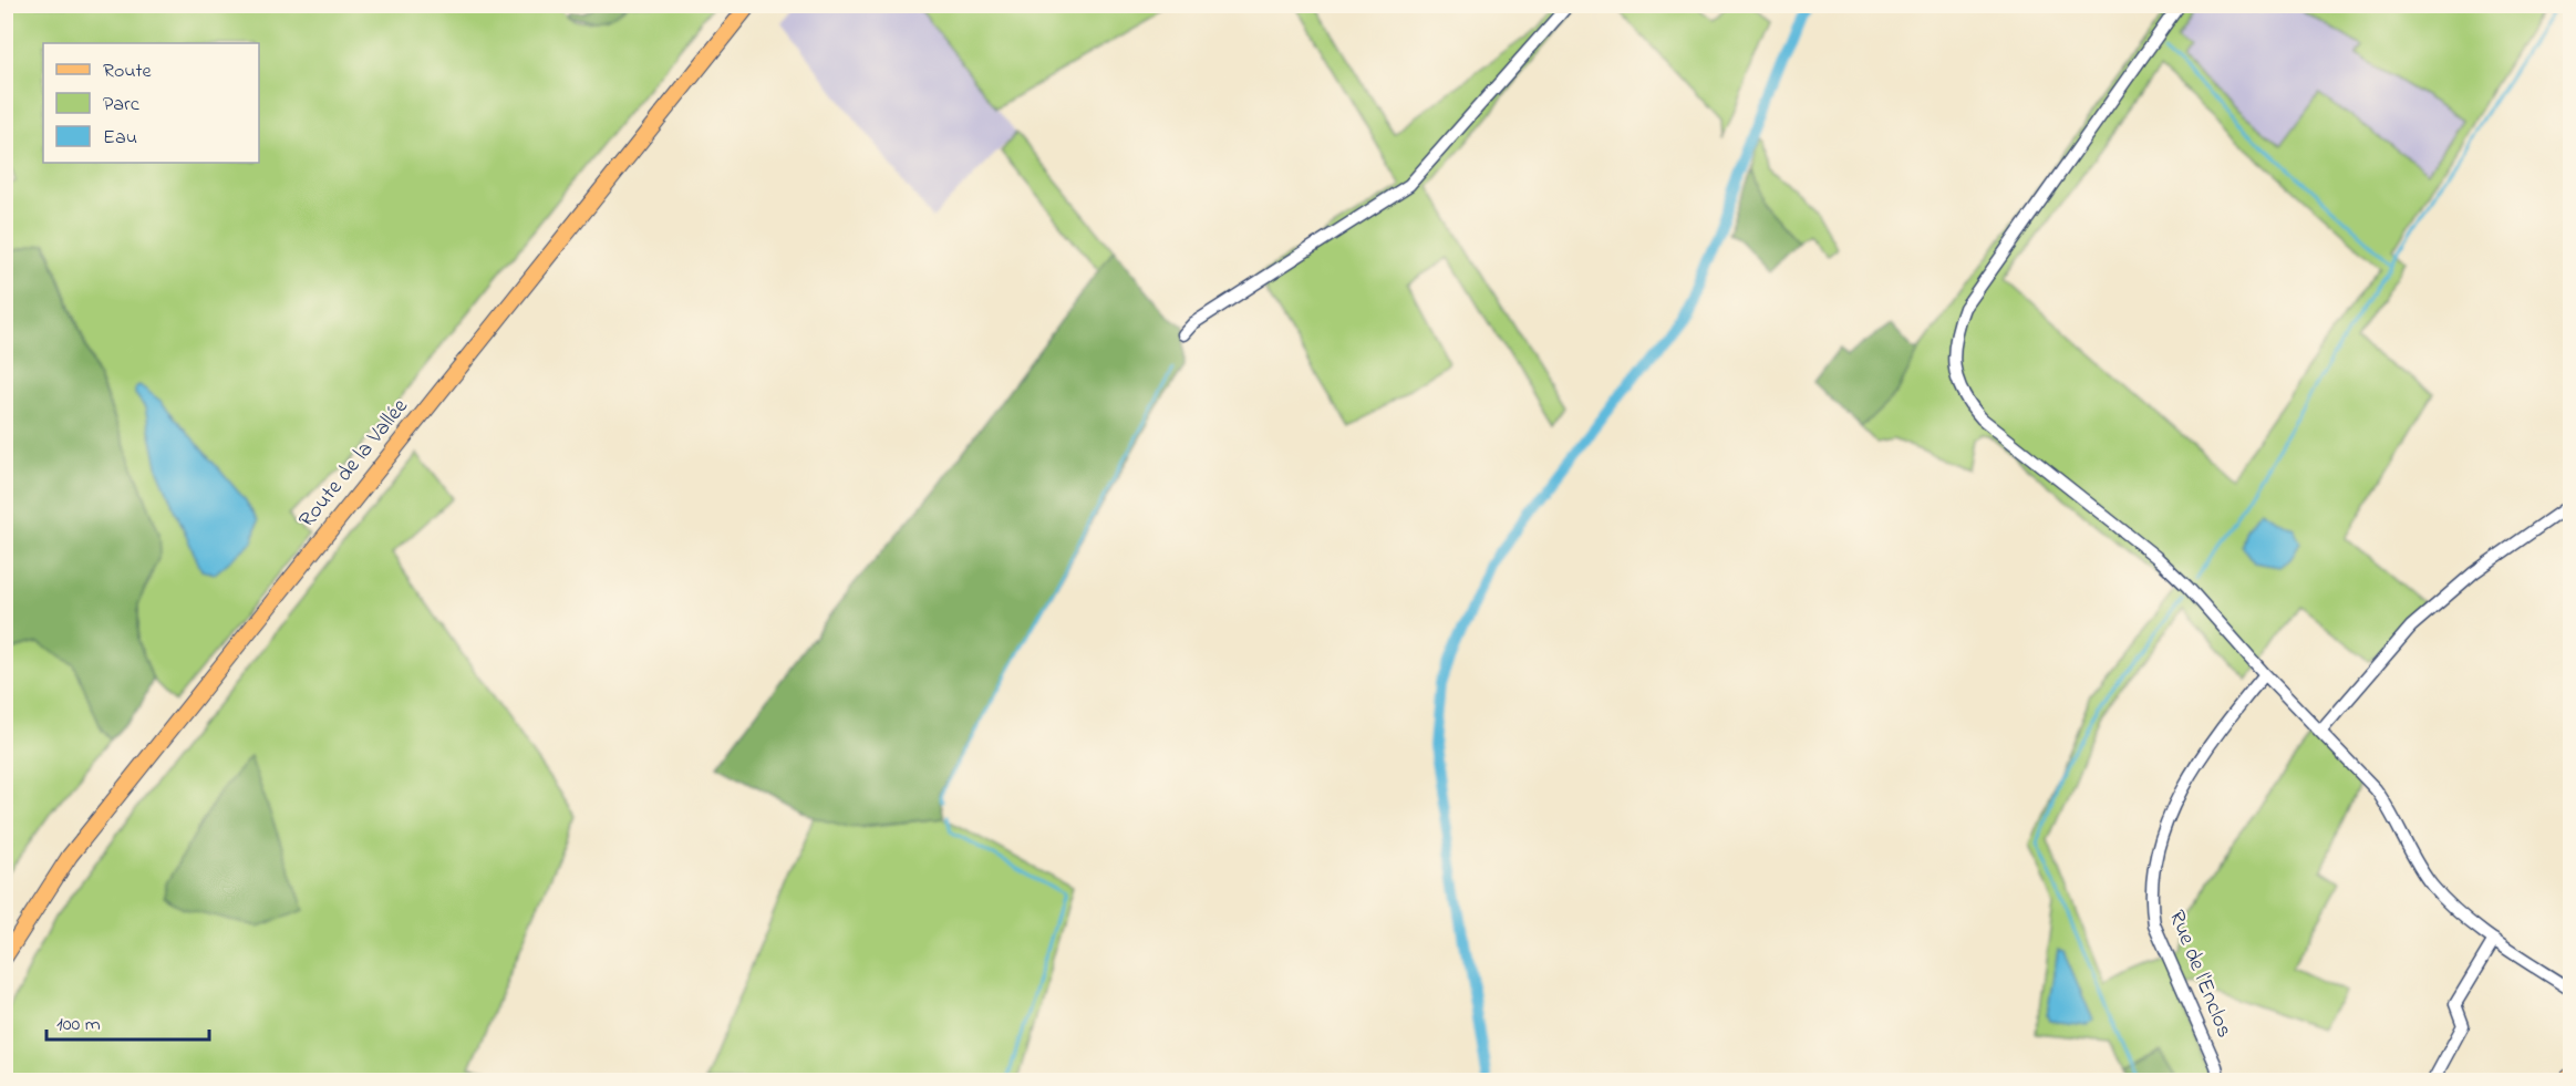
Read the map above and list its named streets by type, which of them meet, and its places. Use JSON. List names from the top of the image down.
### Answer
{
  "streets": {
    "main road": ["Route de la Vallée"],
    "street": ["Rue de l'Enclos"]
  },
  "legend": ["Route", "Parc", "Eau"],
  "scale_bar": "100 m"
}
